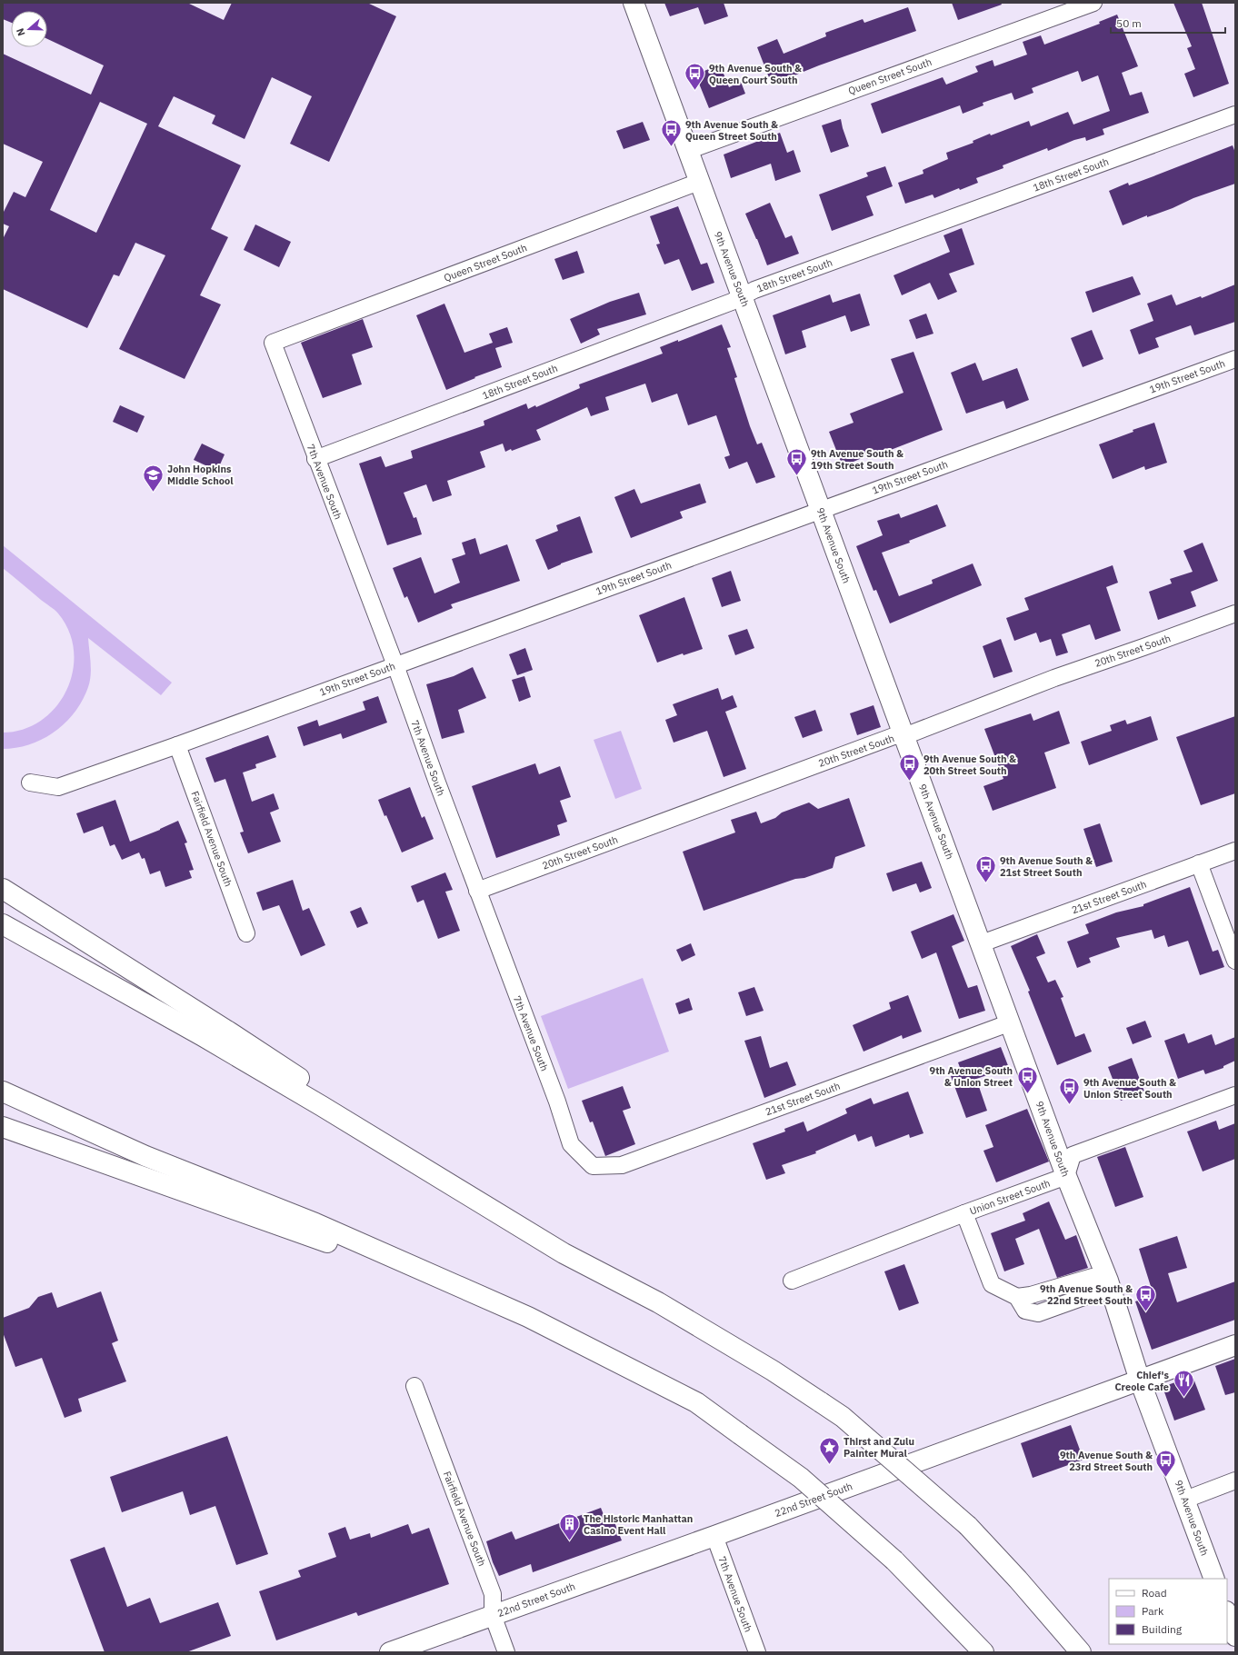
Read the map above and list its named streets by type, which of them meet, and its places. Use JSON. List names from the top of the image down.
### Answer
{
  "streets": {
    "main road": ["9th Avenue South", "22nd Street South"],
    "street": [
      "Queen Street South",
      "18th Street South",
      "19th Street South",
      "7th Avenue South",
      "20th Street South",
      "Fairfield Avenue South",
      "21st Street South",
      "Union Street South"
    ]
  },
  "crossings": [
    ["Queen Street South", "9th Avenue South"],
    ["Queen Street South", "7th Avenue South"],
    ["18th Street South", "9th Avenue South"],
    ["18th Street South", "7th Avenue South"],
    ["9th Avenue South", "19th Street South"],
    ["9th Avenue South", "20th Street South"],
    ["9th Avenue South", "21st Street South"],
    ["9th Avenue South", "Union Street South"],
    ["9th Avenue South", "22nd Street South"],
    ["19th Street South", "7th Avenue South"],
    ["19th Street South", "Fairfield Avenue South"],
    ["7th Avenue South", "20th Street South"],
    ["7th Avenue South", "21st Street South"],
    ["7th Avenue South", "22nd Street South"],
    ["Fairfield Avenue South", "22nd Street South"]
  ],
  "places": {
    "bus stop": [
      "9th Avenue South & Queen Court South",
      "9th Avenue South & Queen Street South",
      "9th Avenue South & 19th Street South",
      "9th Avenue South & 20th Street South",
      "9th Avenue South & 21st Street South",
      "9th Avenue South & Union Street",
      "9th Avenue South & Union Street South",
      "9th Avenue South & 22nd Street South",
      "9th Avenue South & 23rd Street South"
    ],
    "school or university": ["John Hopkins Middle School"],
    "restaurant": ["Chief's Creole Cafe"],
    "place": ["Thirst and Zulu Painter Mural"],
    "building": ["The Historic Manhattan Casino Event Hall"]
  },
  "legend": ["Road", "Park", "Building"],
  "scale_bar": "50 m",
  "north": "left"
}
